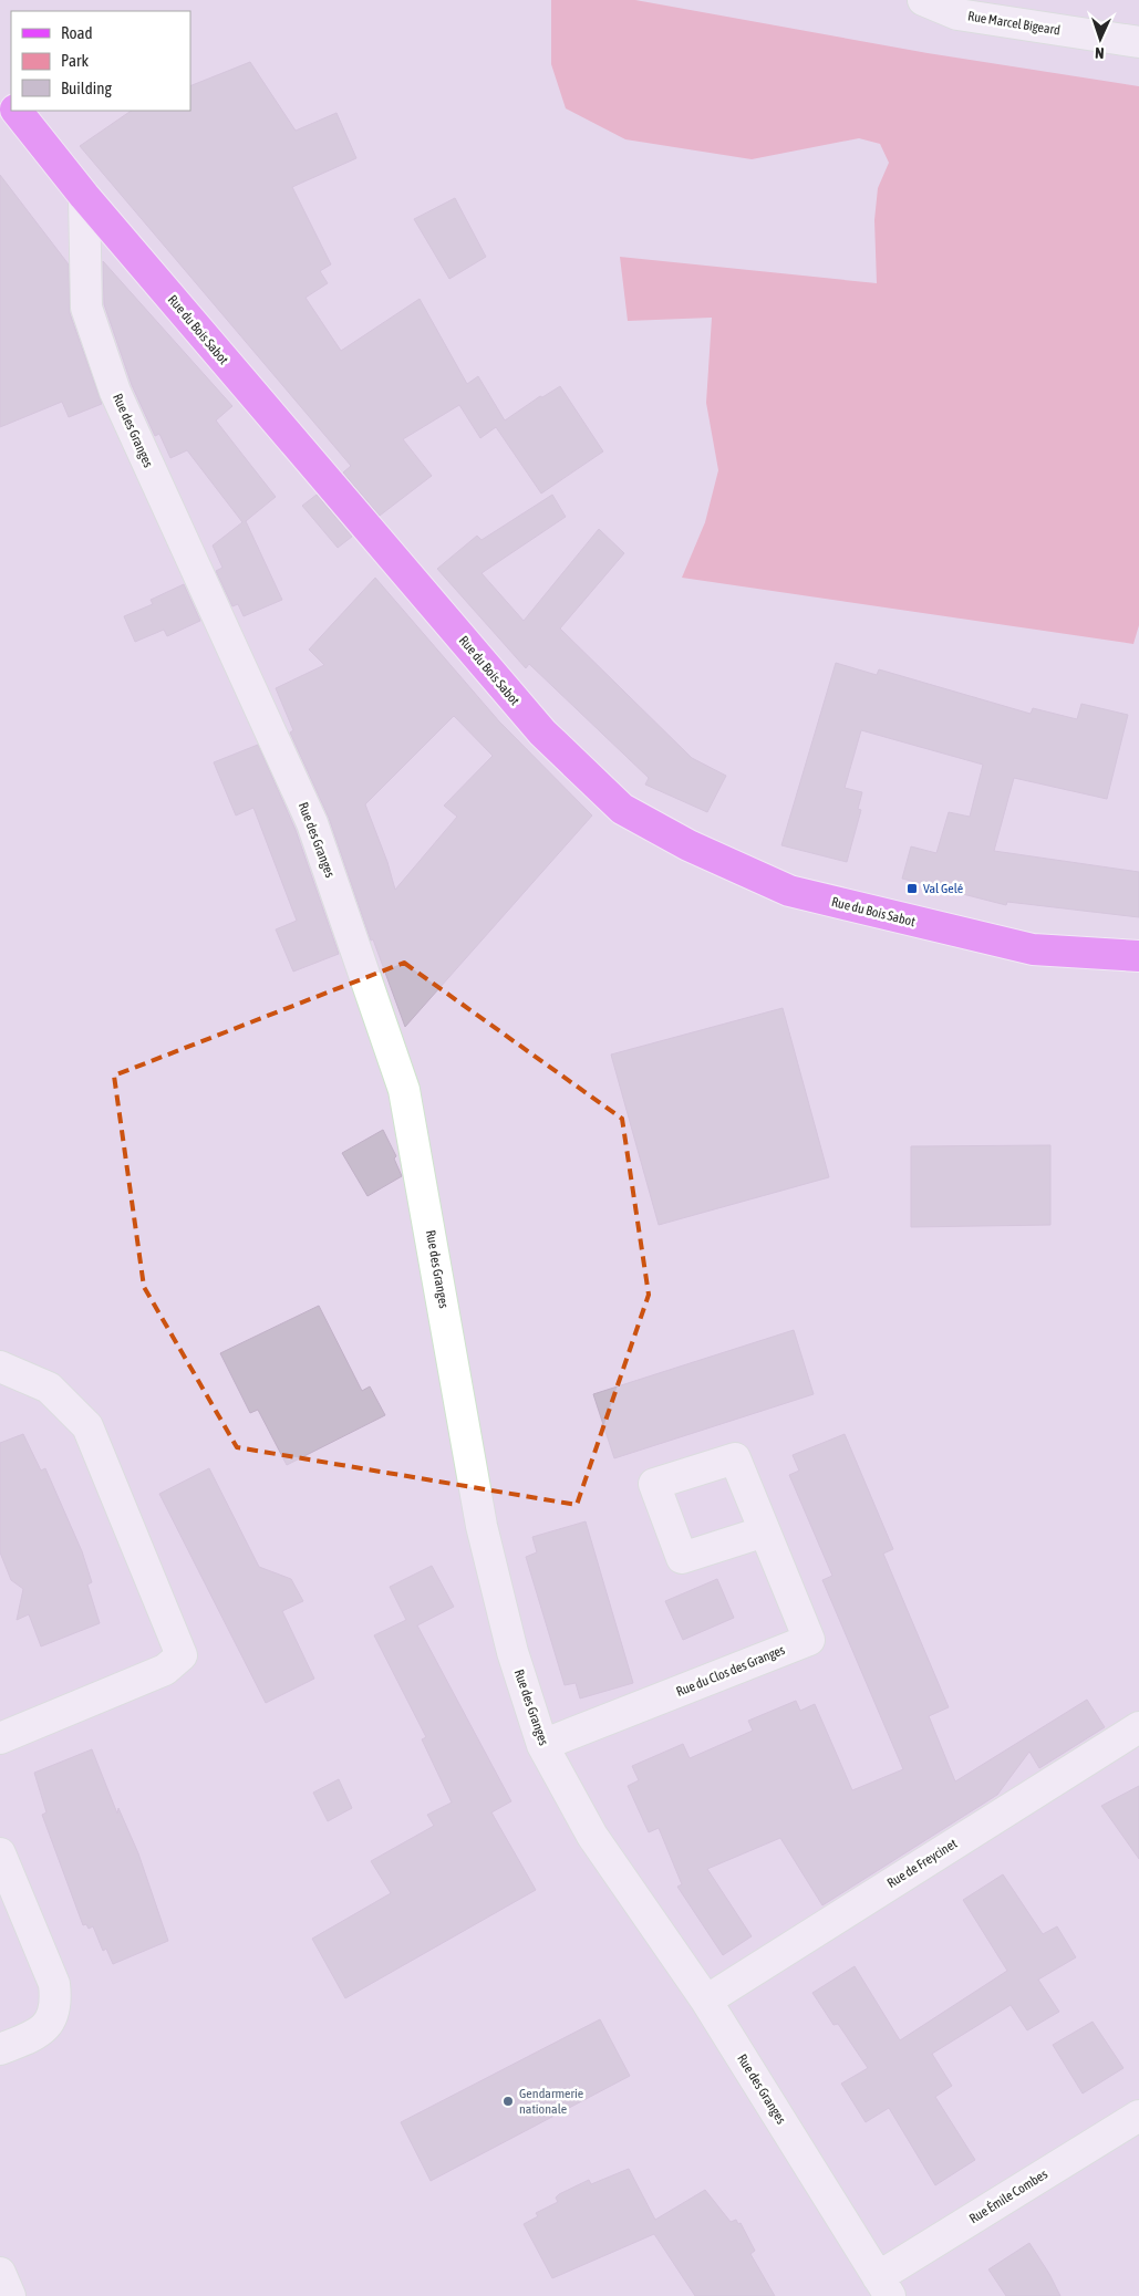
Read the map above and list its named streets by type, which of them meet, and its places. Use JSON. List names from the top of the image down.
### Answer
{
  "streets": {
    "main road": ["Rue du Bois Sabot"],
    "street": [
      "Rue Marcel Bigeard",
      "Rue des Granges",
      "Rue du Clos des Granges",
      "Rue de Freycinet",
      "Rue Émile Combes"
    ]
  },
  "crossings": [
    ["Rue du Bois Sabot", "Rue des Granges"],
    ["Rue des Granges", "Rue du Clos des Granges"],
    ["Rue des Granges", "Rue de Freycinet"],
    ["Rue des Granges", "Rue Émile Combes"]
  ],
  "places": {
    "transit": ["Val Gelé"],
    "other": ["Gendarmerie nationale"]
  },
  "legend": ["Road", "Park", "Building"],
  "north": "bottom"
}
